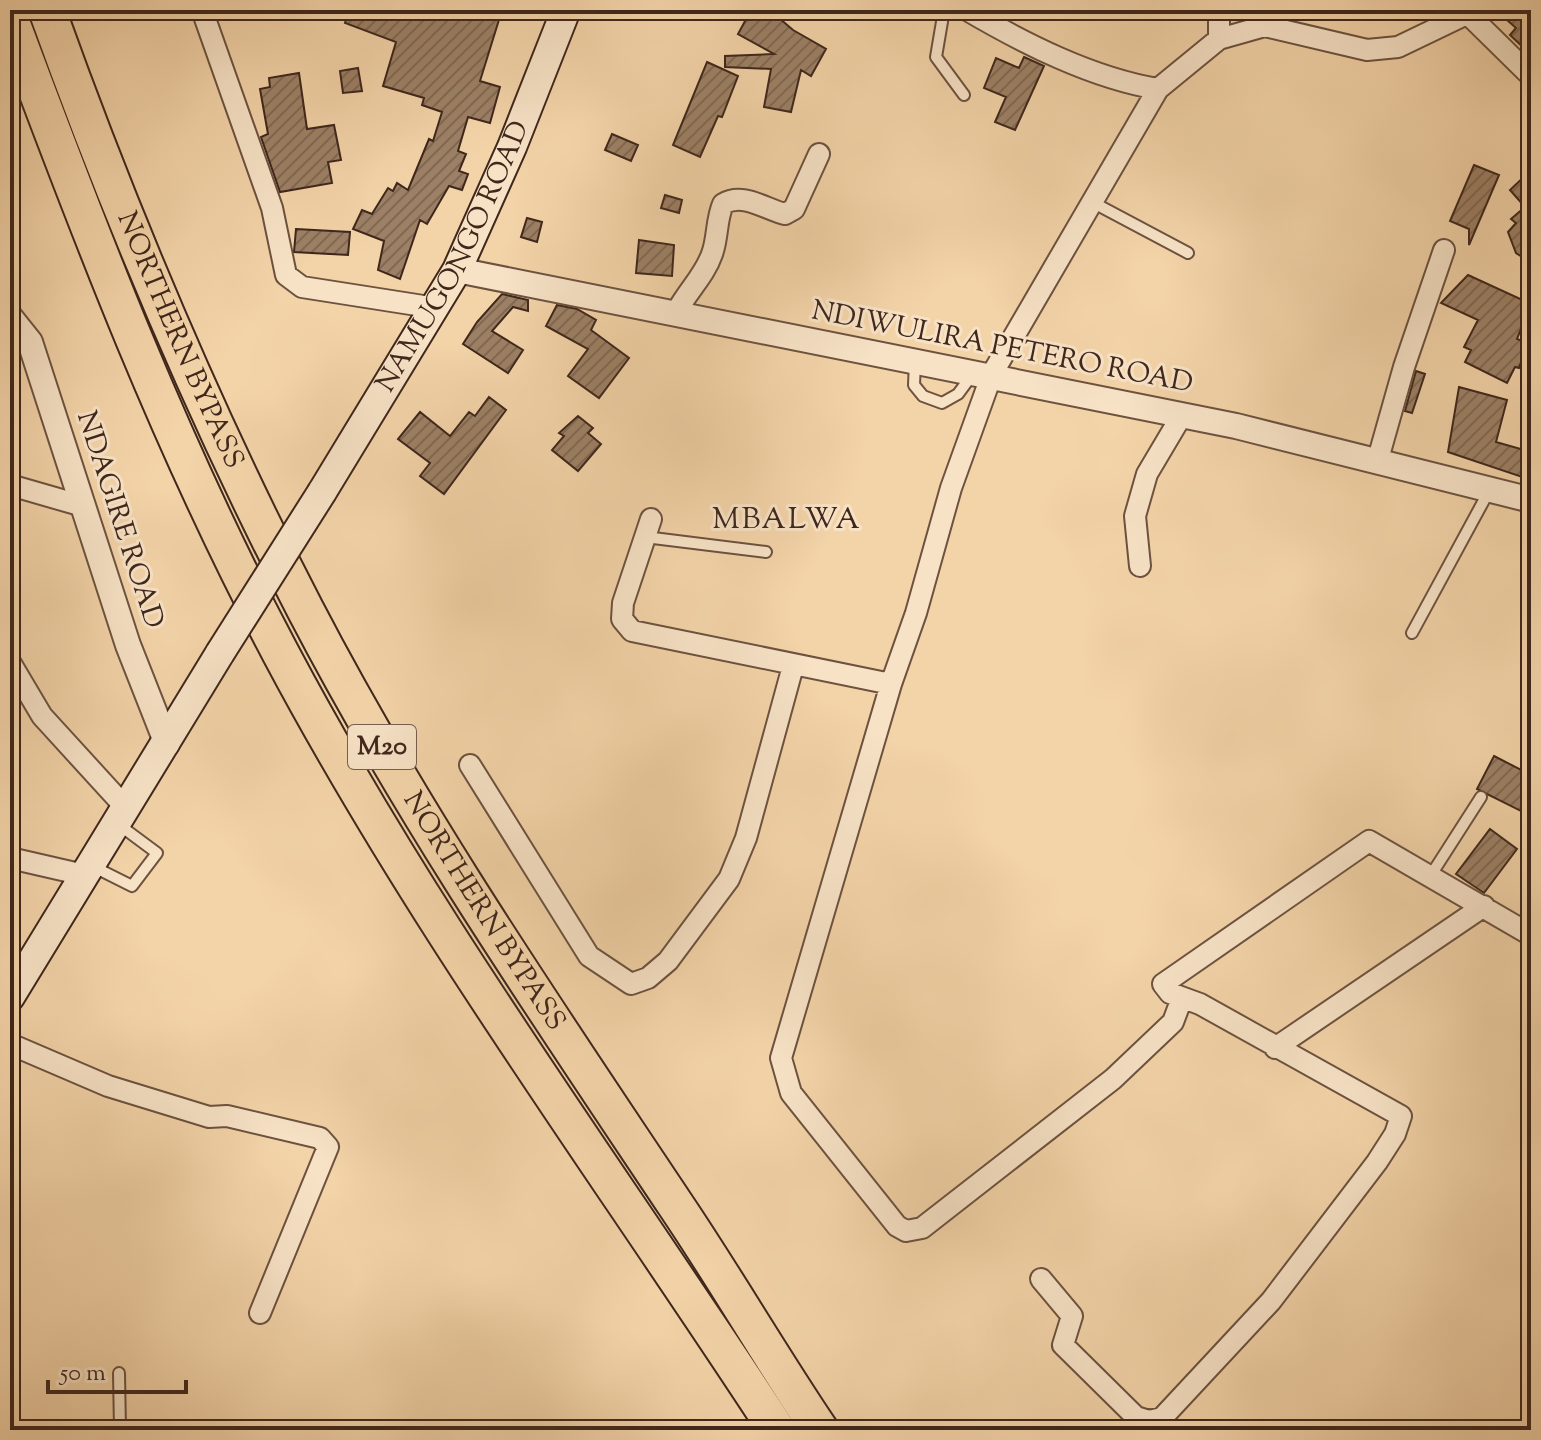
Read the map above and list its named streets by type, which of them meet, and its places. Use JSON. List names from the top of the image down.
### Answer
{
  "streets": {
    "highway": ["NORTHERN BYPASS", "M20"],
    "main road": ["NAMUGONGO ROAD"],
    "street": ["NDIWULIRA PETERO ROAD", "NDAGIRE ROAD"]
  },
  "crossings": [
    ["NAMUGONGO ROAD", "NDIWULIRA PETERO ROAD"],
    ["NAMUGONGO ROAD", "NDAGIRE ROAD"]
  ],
  "districts": ["MBALWA"],
  "scale_bar": "50 m"
}
